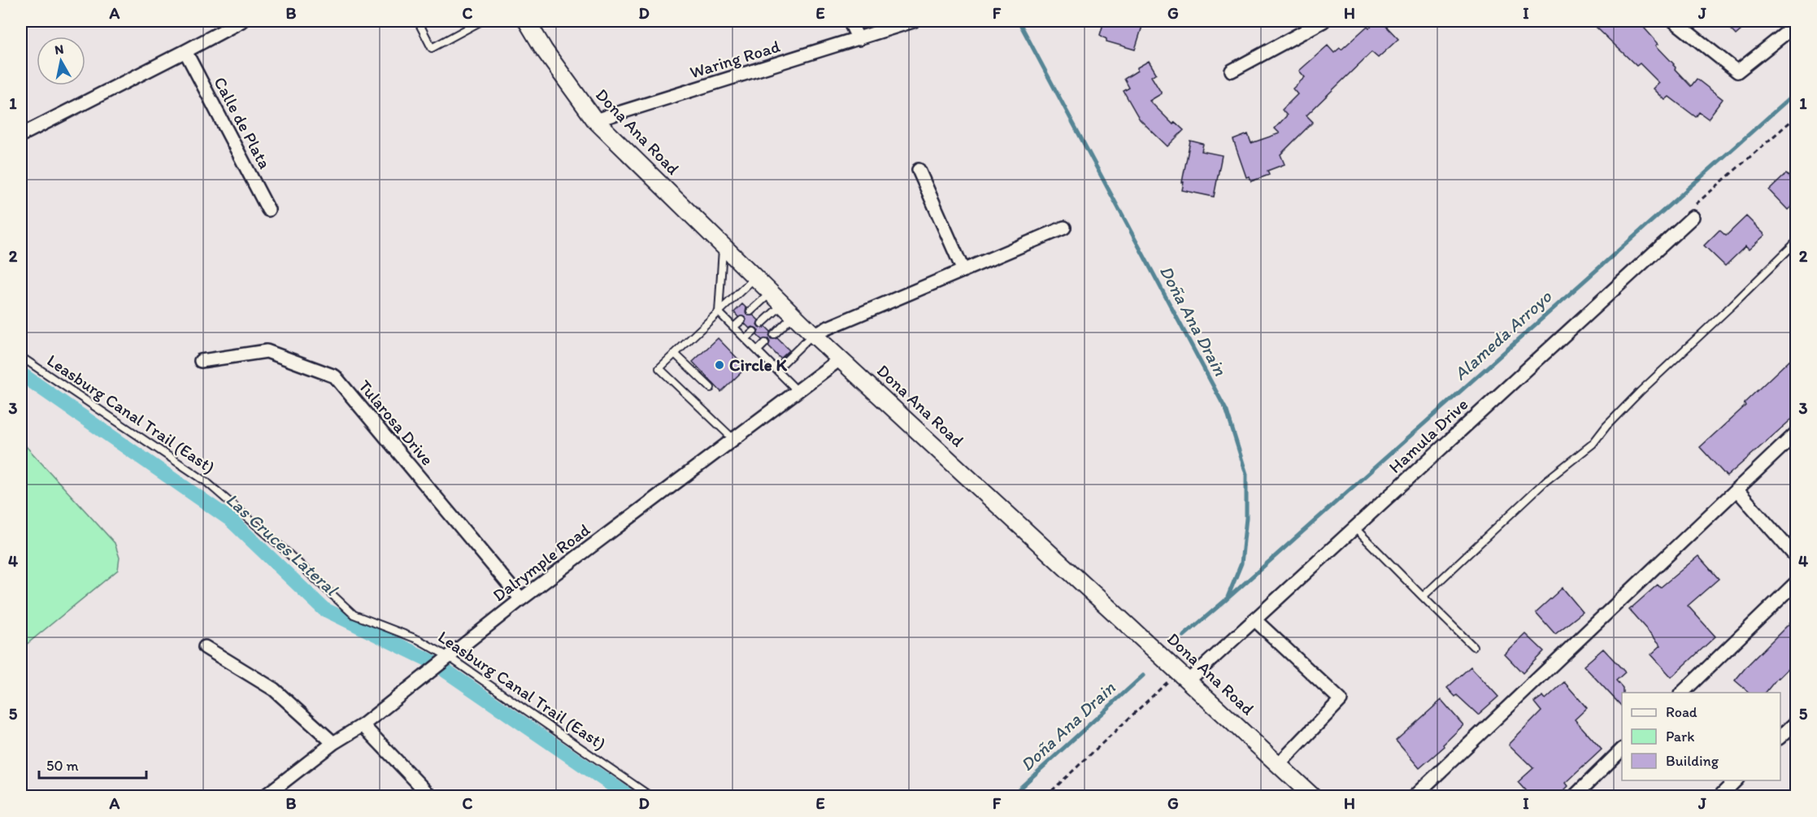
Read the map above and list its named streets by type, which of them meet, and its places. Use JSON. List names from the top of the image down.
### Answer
{
  "streets": {
    "street": [
      "Waring Road",
      "Calle de Plata",
      "Dona Ana Road",
      "Tularosa Drive",
      "Hamula Drive",
      "Dalrymple Road"
    ],
    "lane": ["Leasburg Canal Trail (East)"]
  },
  "crossings": [
    ["Waring Road", "Dona Ana Road"],
    ["Dona Ana Road", "Hamula Drive"],
    ["Dona Ana Road", "Dalrymple Road"],
    ["Leasburg Canal Trail (East)", "Dalrymple Road"],
    ["Tularosa Drive", "Dalrymple Road"]
  ],
  "water": ["Doña Ana Drain", "Alameda Arroyo", "Las Cruces Lateral"],
  "places": ["Circle K"],
  "legend": ["Road", "Park", "Building"],
  "scale_bar": "50 m",
  "north": "top",
  "grid": {
    "columns": [
      "A",
      "B",
      "C",
      "D",
      "E",
      "F",
      "G",
      "H",
      "I",
      "J"
    ],
    "rows": [
      "1",
      "2",
      "3",
      "4",
      "5"
    ]
  }
}
